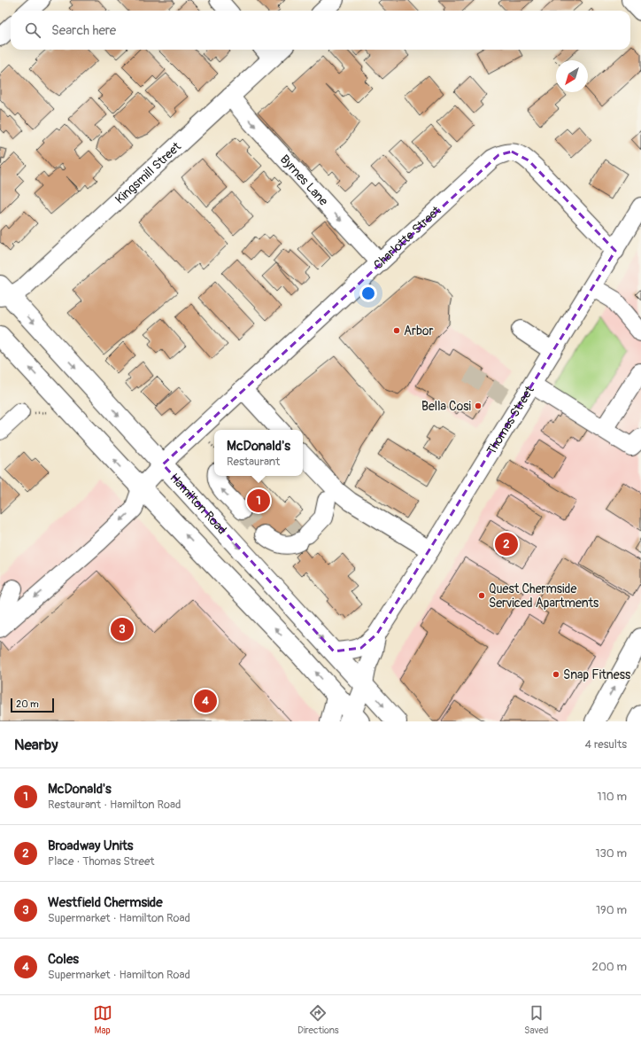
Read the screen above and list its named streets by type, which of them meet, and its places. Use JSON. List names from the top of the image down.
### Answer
{
  "streets": {
    "main road": ["Hamilton Road"],
    "street": [
      "Kingsmill Street",
      "Byrnes Lane",
      "Charlotte Street",
      "Thomas Street"
    ]
  },
  "crossings": [
    ["Kingsmill Street", "Byrnes Lane"],
    ["Kingsmill Street", "Hamilton Road"],
    ["Byrnes Lane", "Charlotte Street"],
    ["Charlotte Street", "Thomas Street"],
    ["Charlotte Street", "Hamilton Road"],
    ["Thomas Street", "Hamilton Road"]
  ],
  "one_way": ["Byrnes Lane"],
  "places": [
    "Arbor",
    "Bella Cosi",
    "Quest Chermside Serviced Apartments",
    "Snap Fitness"
  ],
  "scale_bar": "20 m",
  "north": "bottom left",
  "page": {
    "search": "Search here",
    "popup": ["McDonald's", "Restaurant"],
    "pins": [
      "1",
      "2",
      "3",
      "4"
    ],
    "scale": "20 m",
    "heading": ["Nearby", "4 results"],
    "list": [
      {
        "mark": "1",
        "name": "McDonald's",
        "note": "Restaurant · Hamilton Road",
        "value": "110 m"
      },
      {
        "mark": "2",
        "name": "Broadway Units",
        "note": "Place · Thomas Street",
        "value": "130 m"
      },
      {
        "mark": "3",
        "name": "Westfield Chermside",
        "note": "Supermarket · Hamilton Road",
        "value": "190 m"
      },
      {
        "mark": "4",
        "name": "Coles",
        "note": "Supermarket · Hamilton Road",
        "value": "200 m"
      }
    ],
    "nav": ["Map", "Directions", "Saved"]
  }
}
